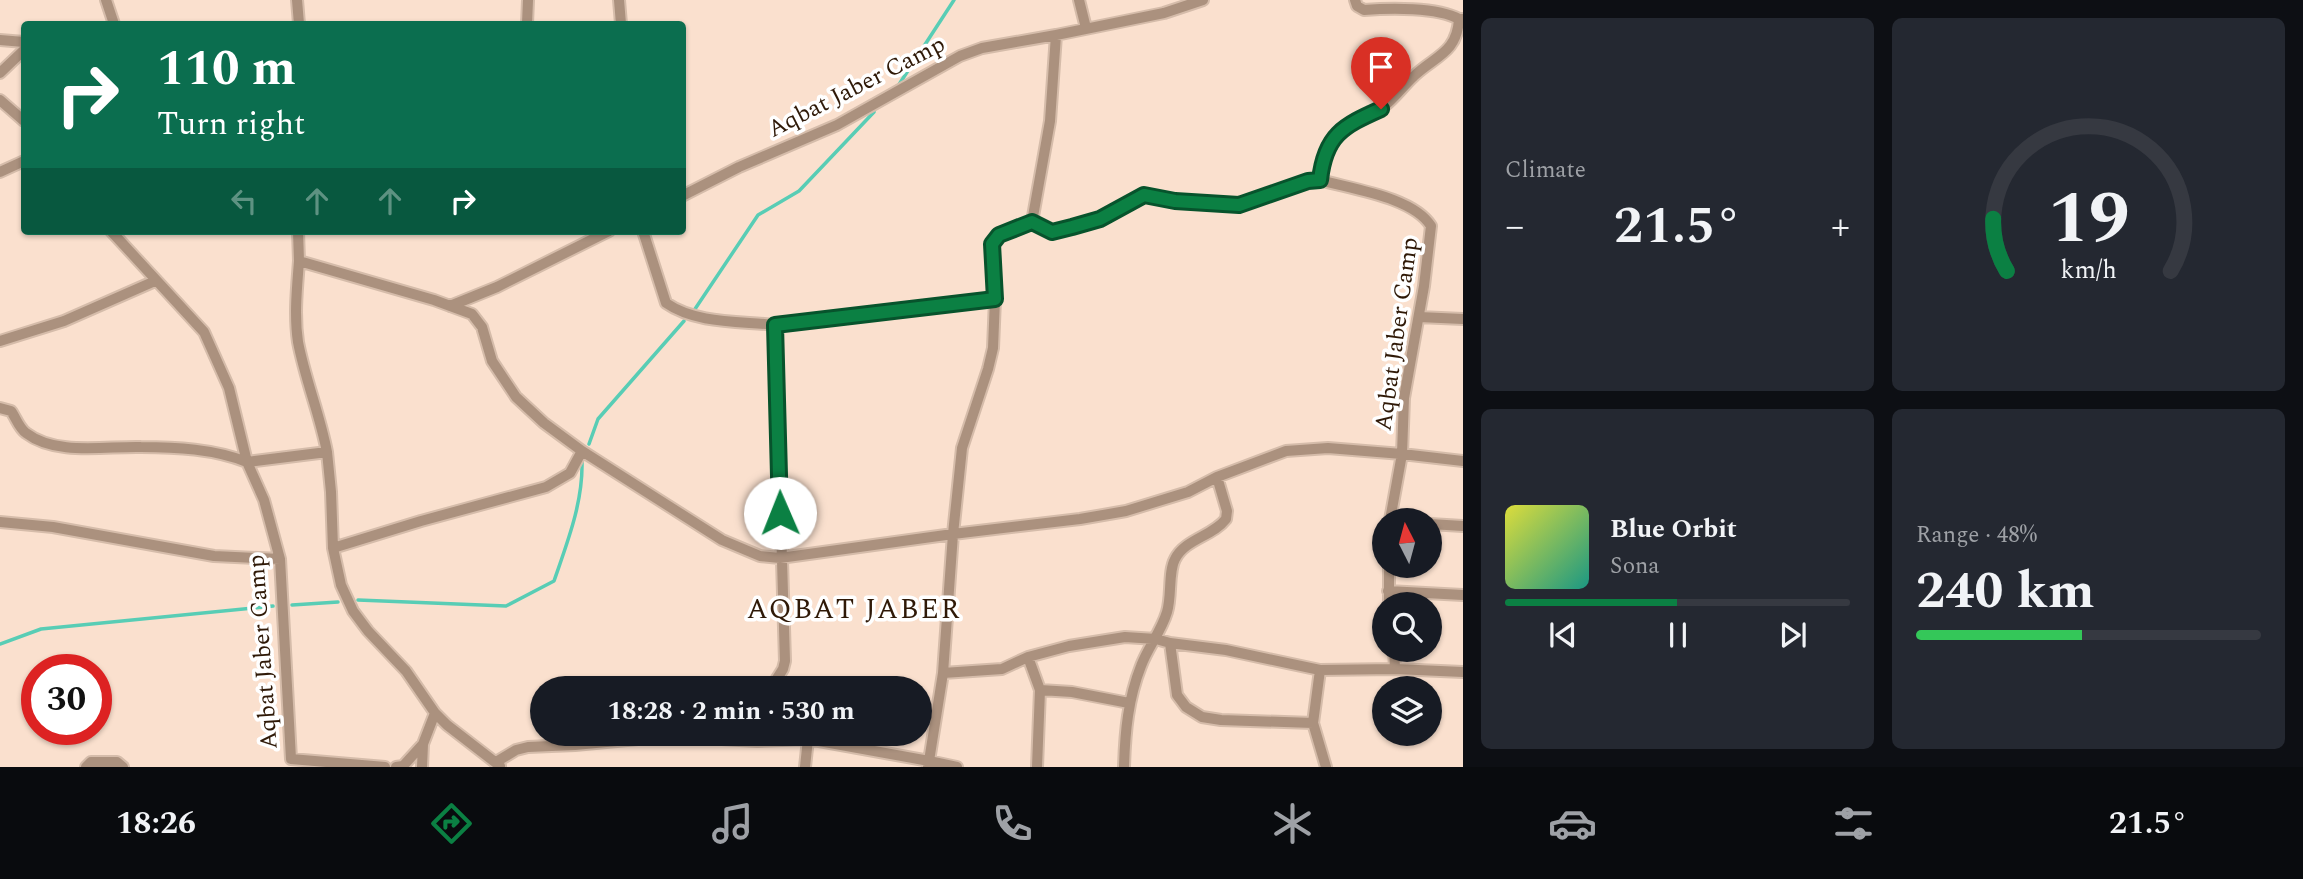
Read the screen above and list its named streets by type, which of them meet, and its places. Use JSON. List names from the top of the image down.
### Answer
{
  "streets": {
    "street": ["Aqbat Jaber Camp"]
  },
  "districts": ["AQBAT JABER"],
  "north": "top",
  "page": {
    "tile": [
      "Climate",
      ["Range · 48%", "240 km"]
    ],
    "turn": ["110 m", "Turn right"],
    "heat": ["−", "21.5°", "+"],
    "song": ["Blue Orbit", "Sona"],
    "limit": "30",
    "trip": "18:28 · 2 min · 530 m",
    "tabs": ["18:26", "21.5°"],
    "gauge": ["19", "km/h"]
  }
}
